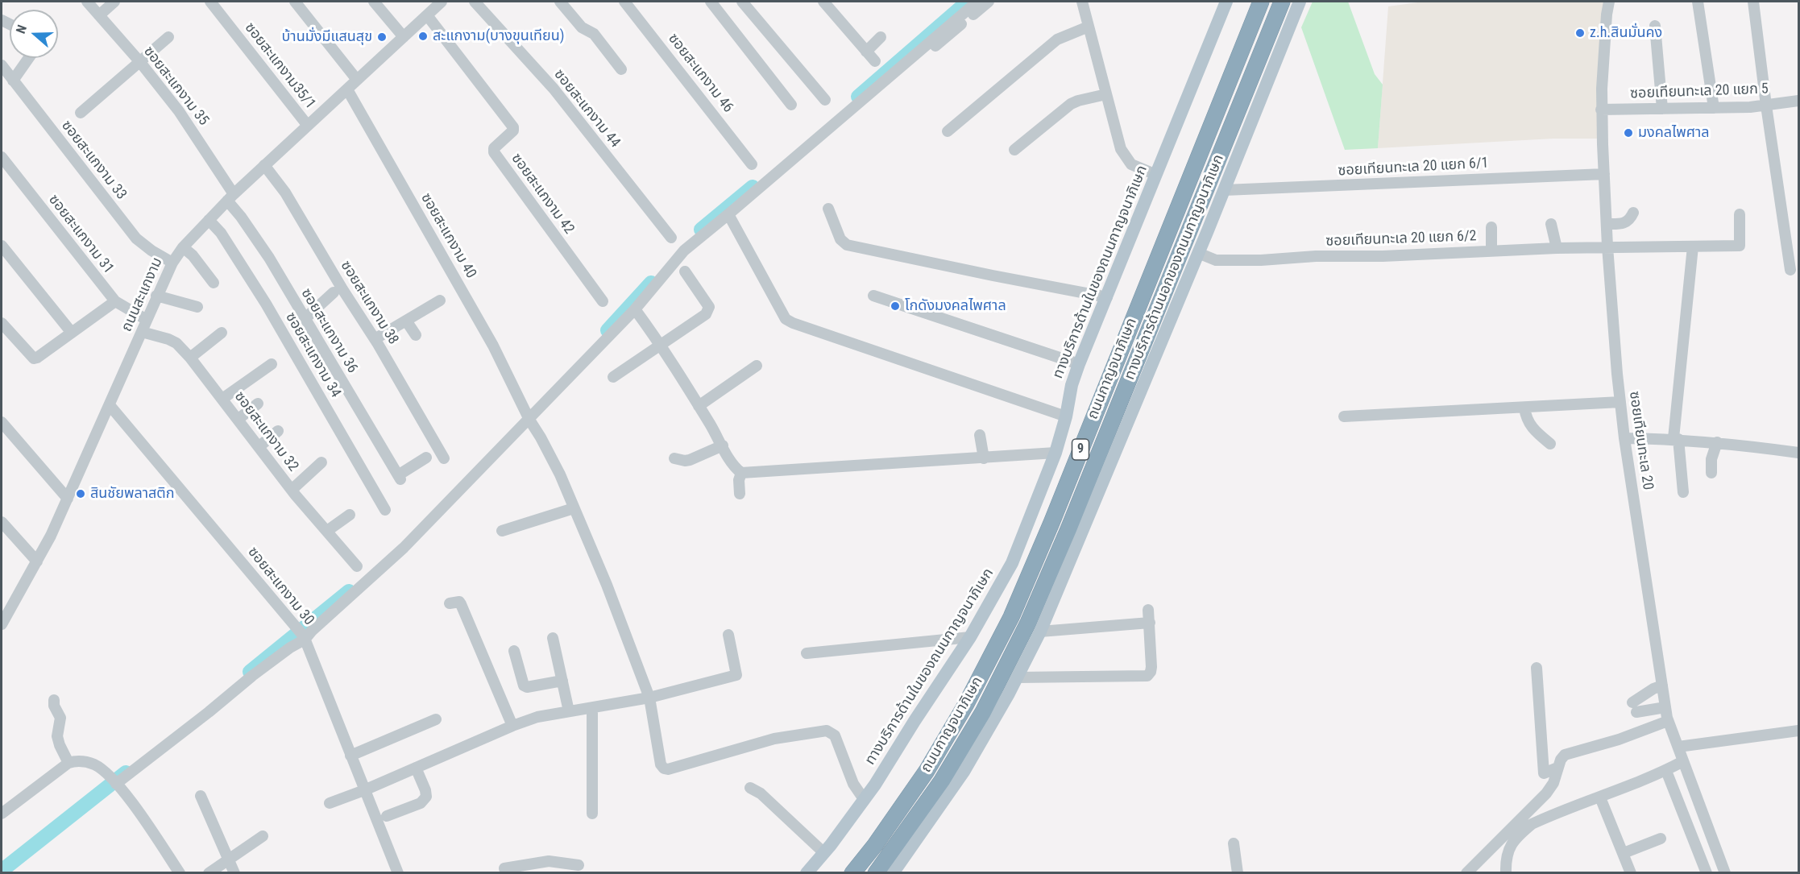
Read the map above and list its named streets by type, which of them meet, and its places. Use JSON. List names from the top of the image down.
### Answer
{
  "streets": {
    "highway": ["ถนนกาญจนาภิเษก", "9"],
    "main road": ["ทางบริการด้านนอกของถนนกาญจนาภิเษก", "ทางบริการด้านในของถนนกาญจนาภิเษก"],
    "street": [
      "ซอยสะแกงาม35/1",
      "ซอยสะแกงาม 46",
      "ซอยสะแกงาม 35",
      "ซอยเทียนทะเล 20 แยก 5",
      "ซอยสะแกงาม 44",
      "ซอยสะแกงาม 33",
      "ซอยเทียนทะเล 20 แยก 6/1",
      "ซอยสะแกงาม 42",
      "ซอยสะแกงาม 31",
      "ซอยสะแกงาม 40",
      "ซอยเทียนทะเล 20 แยก 6/2",
      "ถนนสะแกงาม",
      "ซอยสะแกงาม 38",
      "ซอยสะแกงาม 36",
      "ซอยสะแกงาม 34",
      "ซอยสะแกงาม 32",
      "ซอยเทียนทะเล 20",
      "ซอยสะแกงาม 30"
    ]
  },
  "crossings": [
    ["ซอยสะแกงาม35/1", "ถนนสะแกงาม"],
    ["ซอยสะแกงาม 35", "ถนนสะแกงาม"],
    ["ซอยสะแกงาม 35", "ซอยสะแกงาม 36"],
    ["ซอยเทียนทะเล 20 แยก 5", "ซอยเทียนทะเล 20"],
    ["ซอยสะแกงาม 33", "ถนนสะแกงาม"],
    ["ซอยเทียนทะเล 20 แยก 6/1", "ทางบริการด้านนอกของถนนกาญจนาภิเษก"],
    ["ซอยเทียนทะเล 20 แยก 6/1", "ซอยเทียนทะเล 20"],
    ["ซอยสะแกงาม 42", "ถนนสะแกงาม"],
    ["ซอยสะแกงาม 31", "ถนนสะแกงาม"],
    ["ซอยสะแกงาม 40", "ทางบริการด้านในของถนนกาญจนาภิเษก"],
    ["ซอยสะแกงาม 40", "ถนนสะแกงาม"],
    ["ซอยเทียนทะเล 20 แยก 6/2", "ทางบริการด้านนอกของถนนกาญจนาภิเษก"],
    ["ซอยเทียนทะเล 20 แยก 6/2", "ซอยเทียนทะเล 20"],
    ["ถนนสะแกงาม", "ซอยสะแกงาม 38"],
    ["ถนนสะแกงาม", "ซอยสะแกงาม 36"],
    ["ถนนสะแกงาม", "ซอยสะแกงาม 34"],
    ["ถนนสะแกงาม", "ซอยสะแกงาม 32"],
    ["ถนนสะแกงาม", "ซอยสะแกงาม 30"]
  ],
  "places": [
    "z.h.สินมั่นคง",
    "สะแกงาม(บางขุนเทียน)",
    "บ้านมั่งมีแสนสุข",
    "มงคลไพศาล",
    "โกดังมงคลไพศาล",
    "สินชัยพลาสติก"
  ],
  "north": "left"
}
